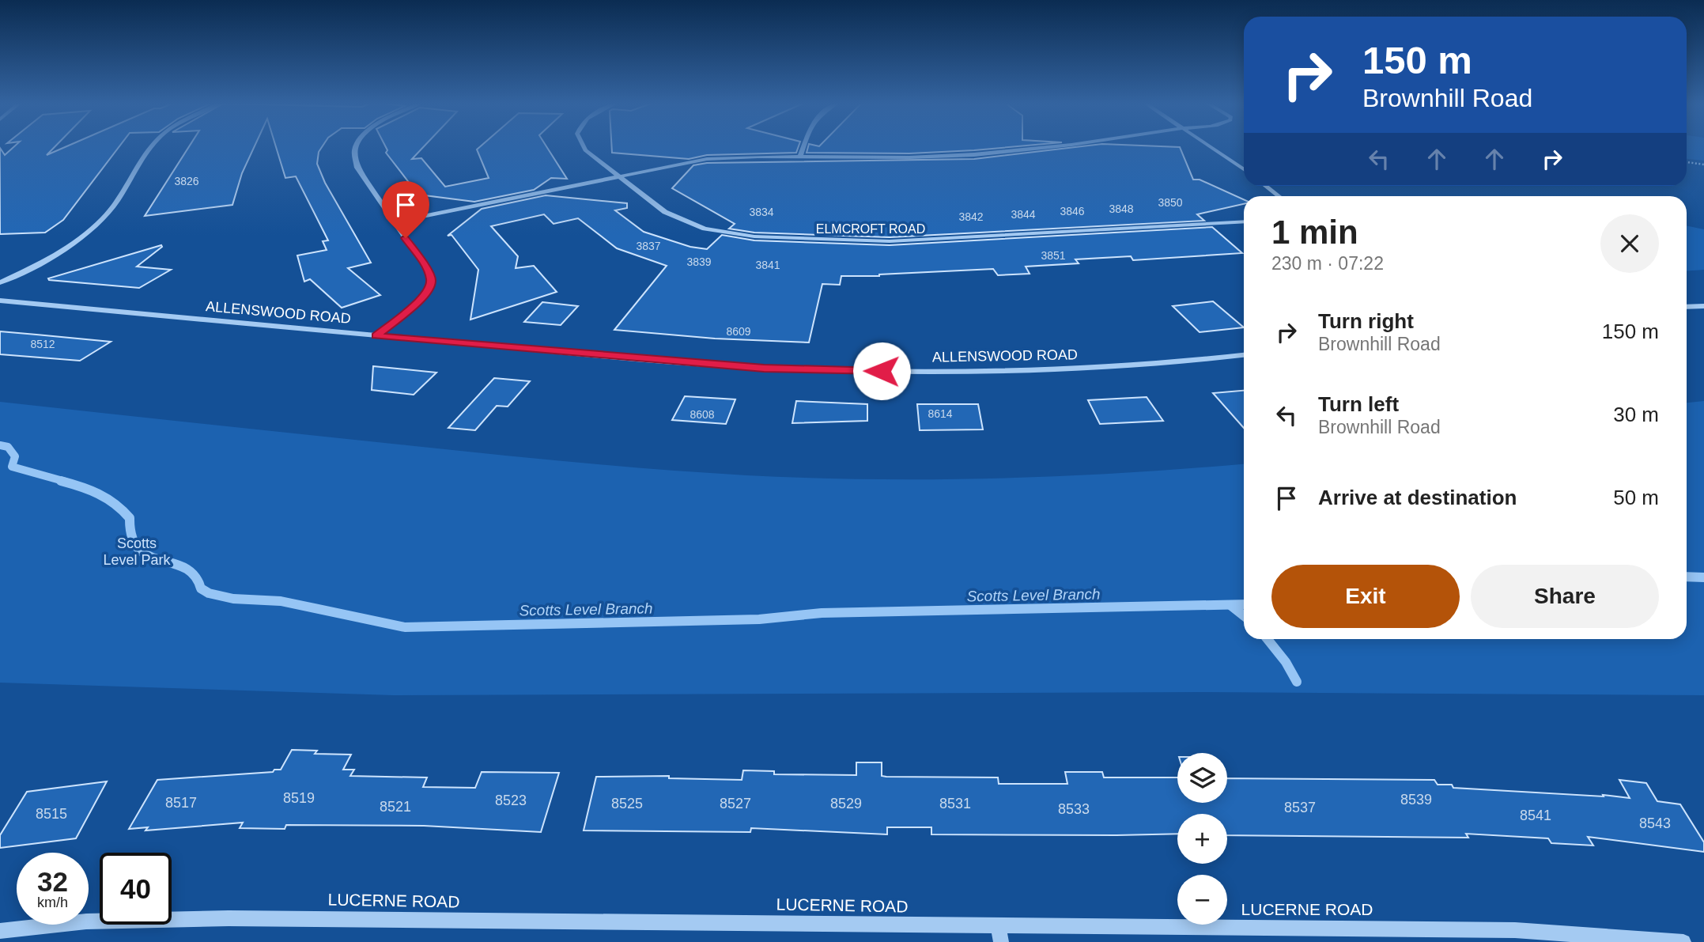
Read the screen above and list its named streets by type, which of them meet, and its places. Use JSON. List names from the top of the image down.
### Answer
{
  "streets": {
    "street": ["ELMCROFT ROAD", "ALLENSWOOD ROAD", "LUCERNE ROAD"]
  },
  "water": ["Scotts Level Branch"],
  "parks": ["Scotts Level Park"],
  "house_numbers": [
    "3826",
    "3850",
    "3848",
    "3846",
    "3834",
    "3844",
    "3842",
    "3837",
    "3851",
    "3839",
    "3841",
    "8609",
    "8512",
    "8614",
    "8608",
    "8519",
    "8539",
    "8523",
    "8517",
    "8525",
    "8527",
    "8529",
    "8531",
    "8521",
    "8537",
    "8533",
    "8515",
    "8541",
    "8543"
  ],
  "page": {
    "turn": ["150 m", "Brownhill Road"],
    "heading": ["1 min", "230 m · 07:22"],
    "list": [
      {
        "name": "Turn right",
        "note": "Brownhill Road",
        "value": "150 m"
      },
      {
        "name": "Turn left",
        "note": "Brownhill Road",
        "value": "30 m"
      },
      {
        "name": "Arrive at destination",
        "value": "50 m"
      }
    ],
    "buttons": ["Exit", "Share"],
    "map_buttons": ["+", "−"],
    "speed": "32 km/h",
    "limit": "40"
  }
}
